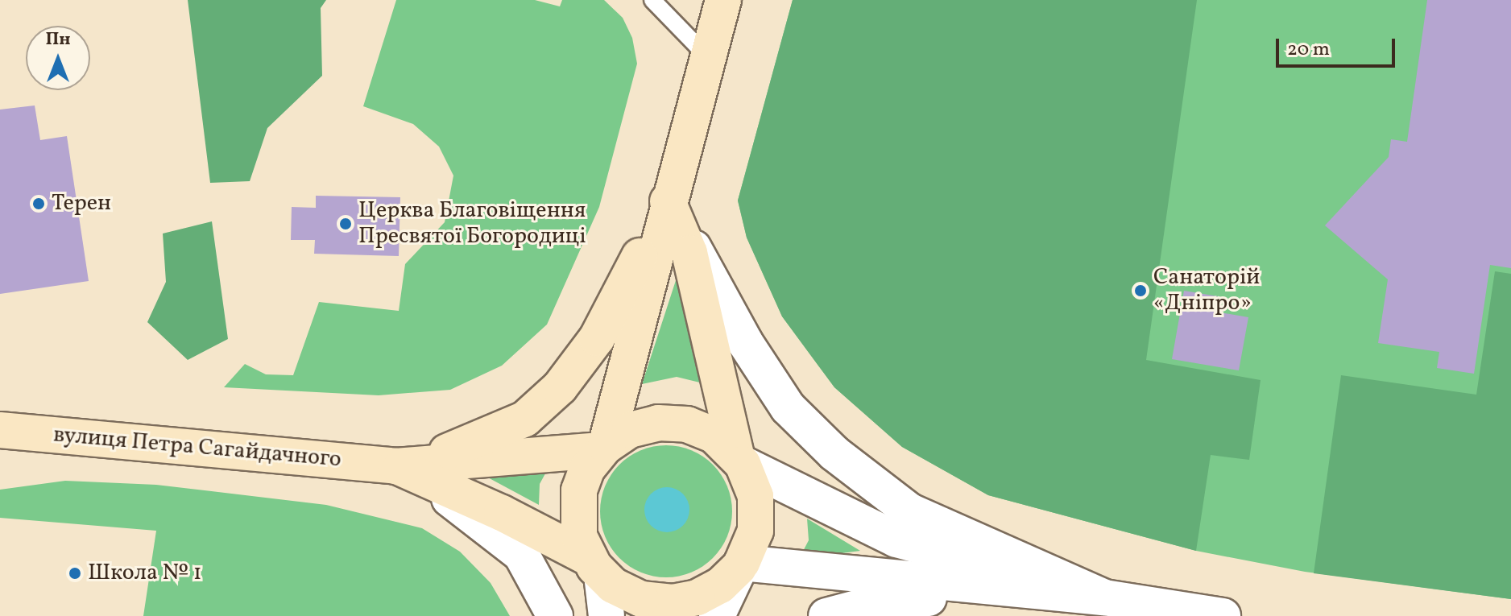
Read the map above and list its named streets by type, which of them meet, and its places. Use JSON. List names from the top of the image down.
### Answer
{
  "streets": {
    "main road": ["вулиця Петра Сагайдачного"]
  },
  "places": [
    "Терен",
    "Церква Благовіщення Пресвятої Богородиці",
    "Санаторій «Дніпро»",
    "Школа № 1"
  ],
  "scale_bar": "20 m",
  "north": "top"
}
